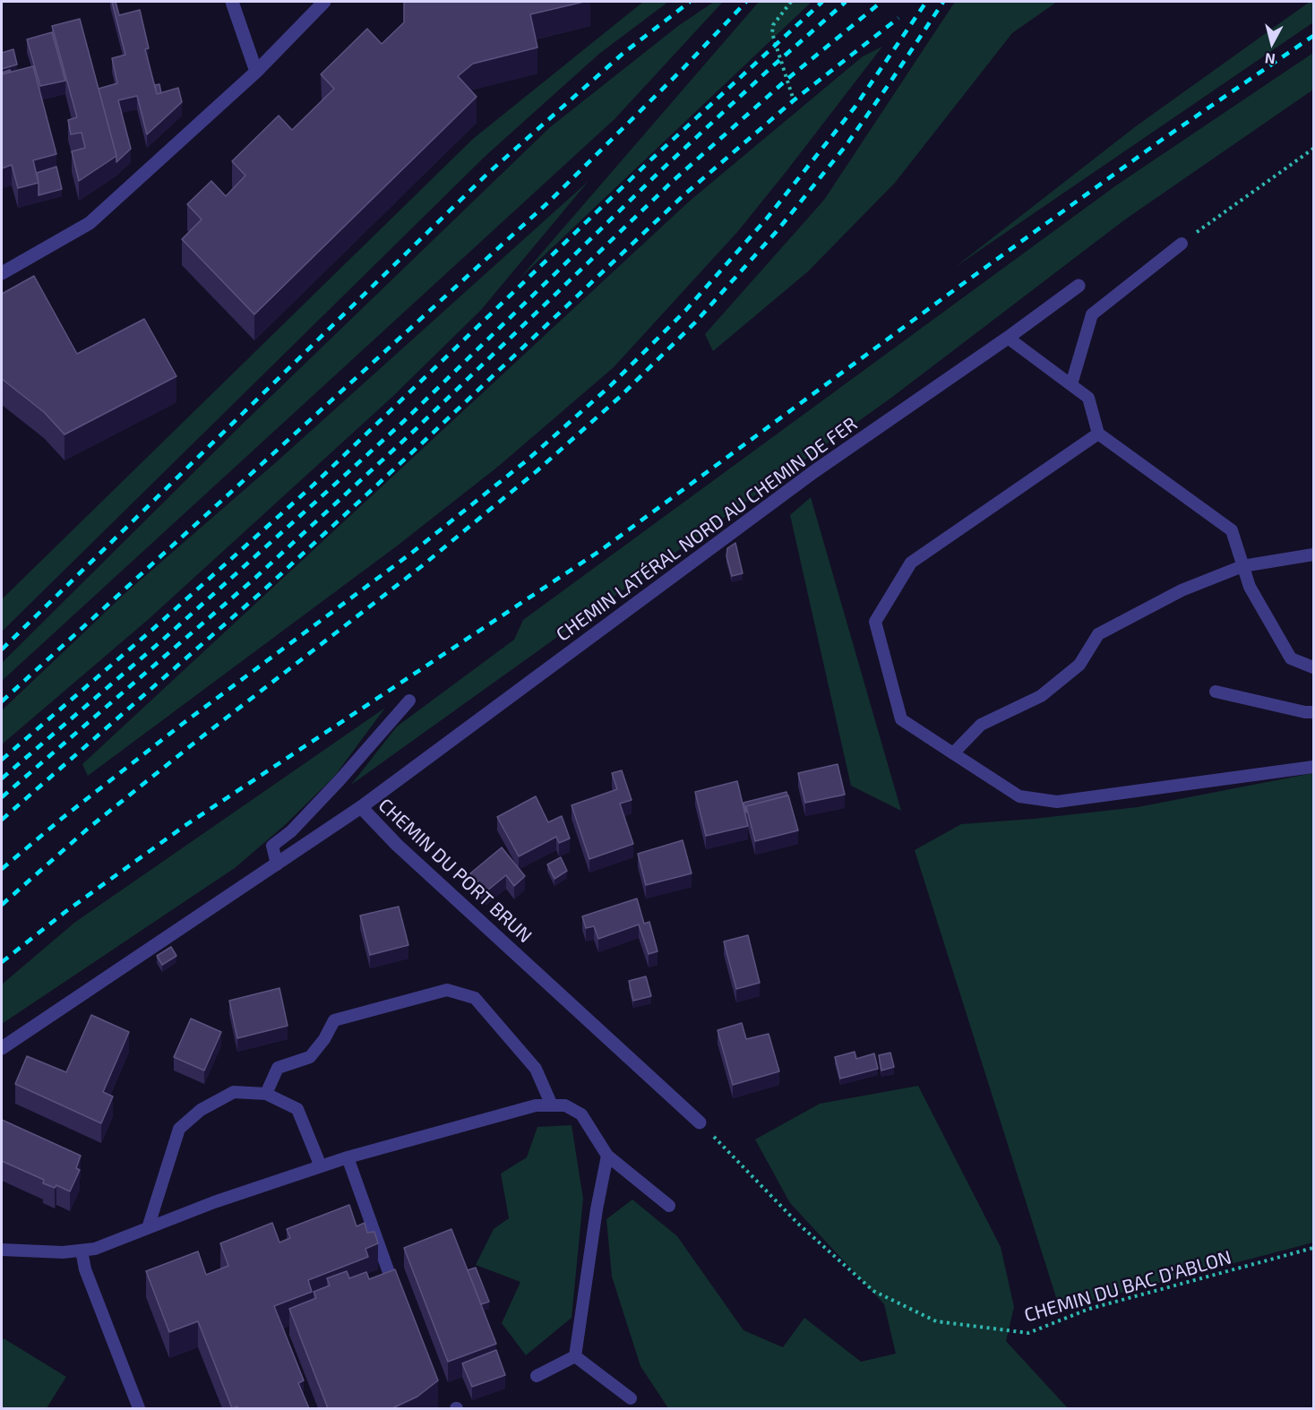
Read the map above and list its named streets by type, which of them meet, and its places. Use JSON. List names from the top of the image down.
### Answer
{
  "streets": {
    "street": ["CHEMIN LATÉRAL NORD AU CHEMIN DE FER", "CHEMIN DU PORT BRUN"],
    "path": ["CHEMIN DU BAC D'ABLON"]
  },
  "crossings": [
    ["CHEMIN LATÉRAL NORD AU CHEMIN DE FER", "CHEMIN DU PORT BRUN"],
    ["CHEMIN DU PORT BRUN", "CHEMIN DU BAC D'ABLON"]
  ],
  "north": "bottom"
}
